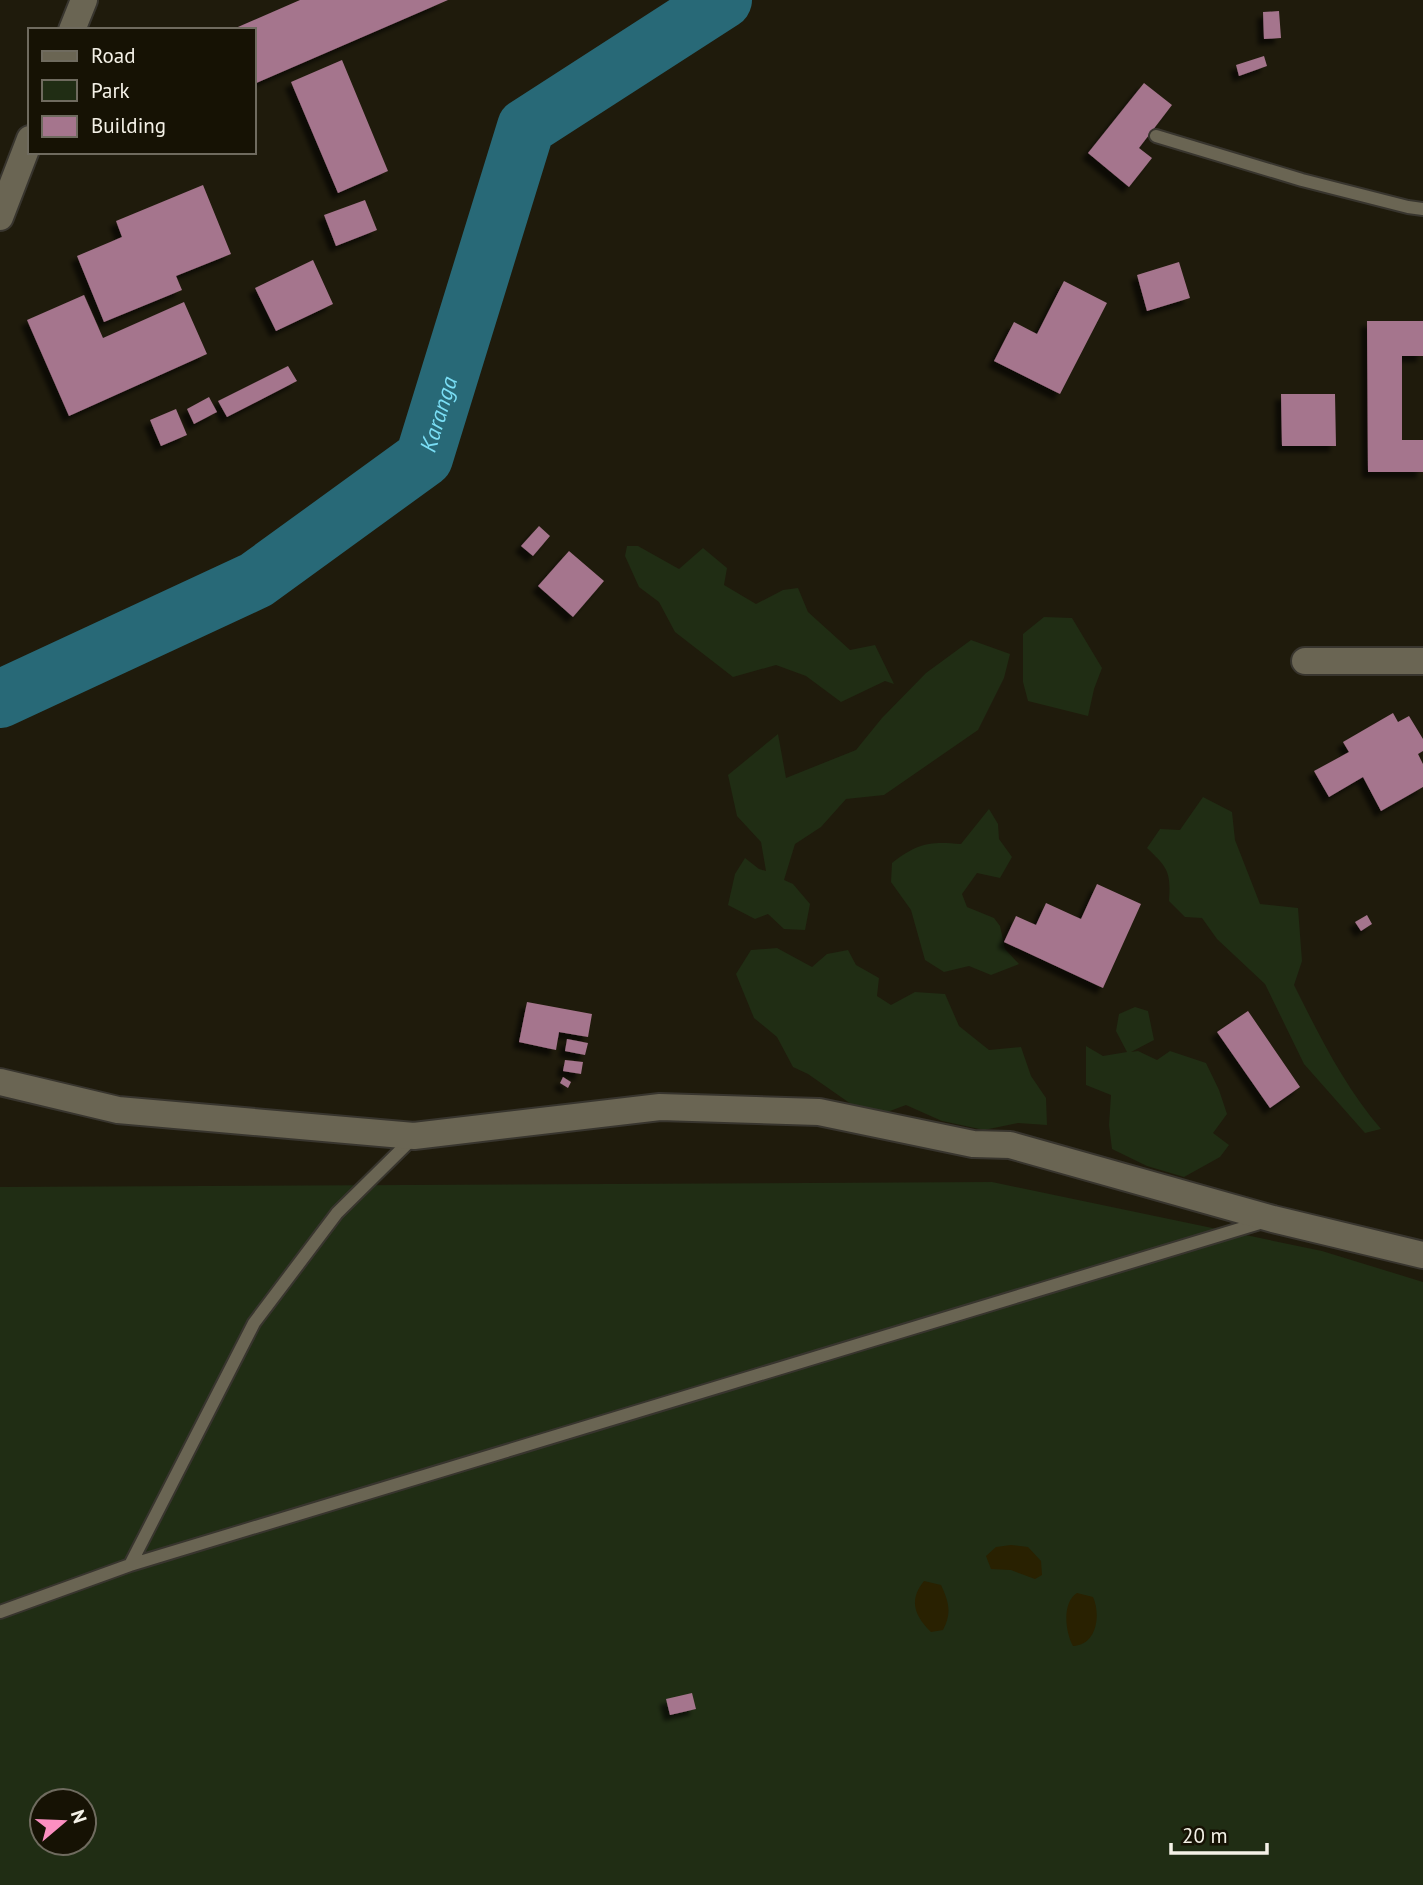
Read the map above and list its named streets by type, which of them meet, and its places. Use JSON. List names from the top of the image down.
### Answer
{
  "water": ["Karanga"],
  "legend": ["Road", "Park", "Building"],
  "scale_bar": "20 m",
  "north": "right"
}
